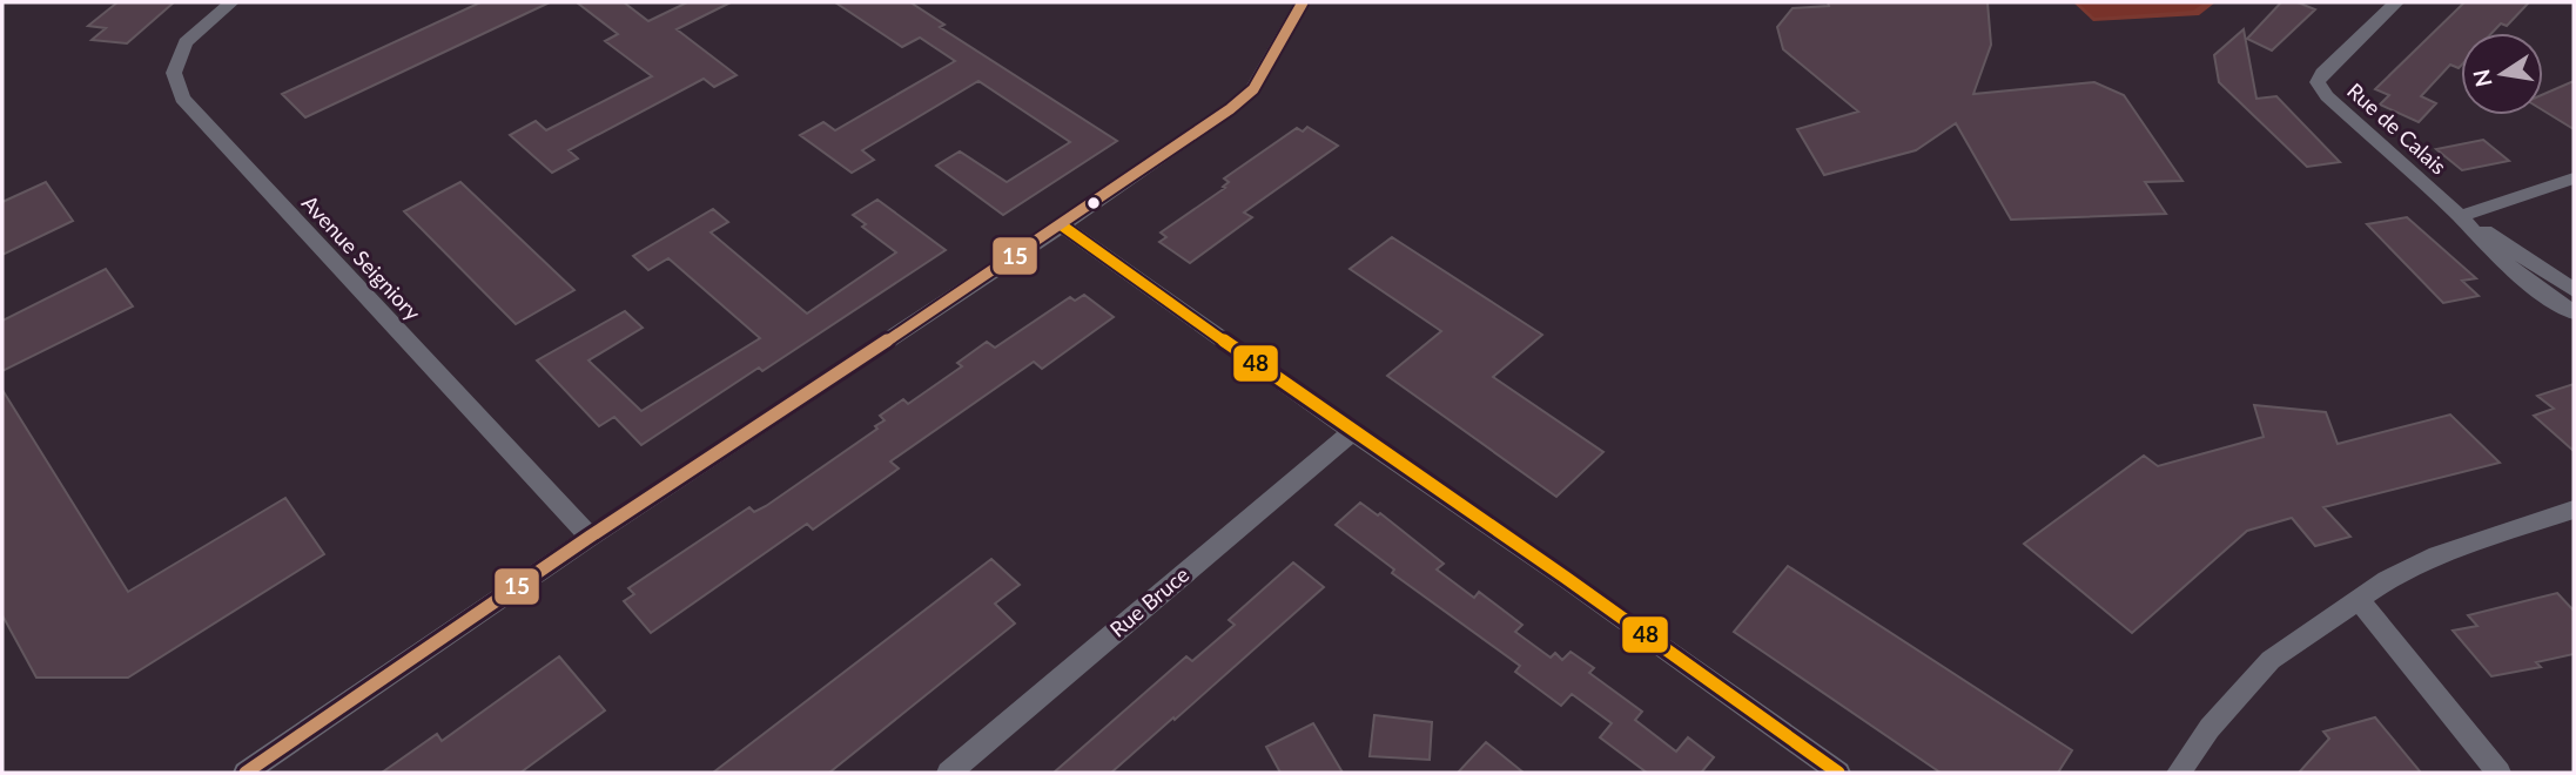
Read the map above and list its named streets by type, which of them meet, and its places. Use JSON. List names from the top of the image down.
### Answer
{
  "streets": {
    "street": ["Rue de Calais", "Avenue Seigniory", "Rue Bruce"]
  },
  "lines": ["transit line 15", "transit line 48"],
  "north": "left"
}
